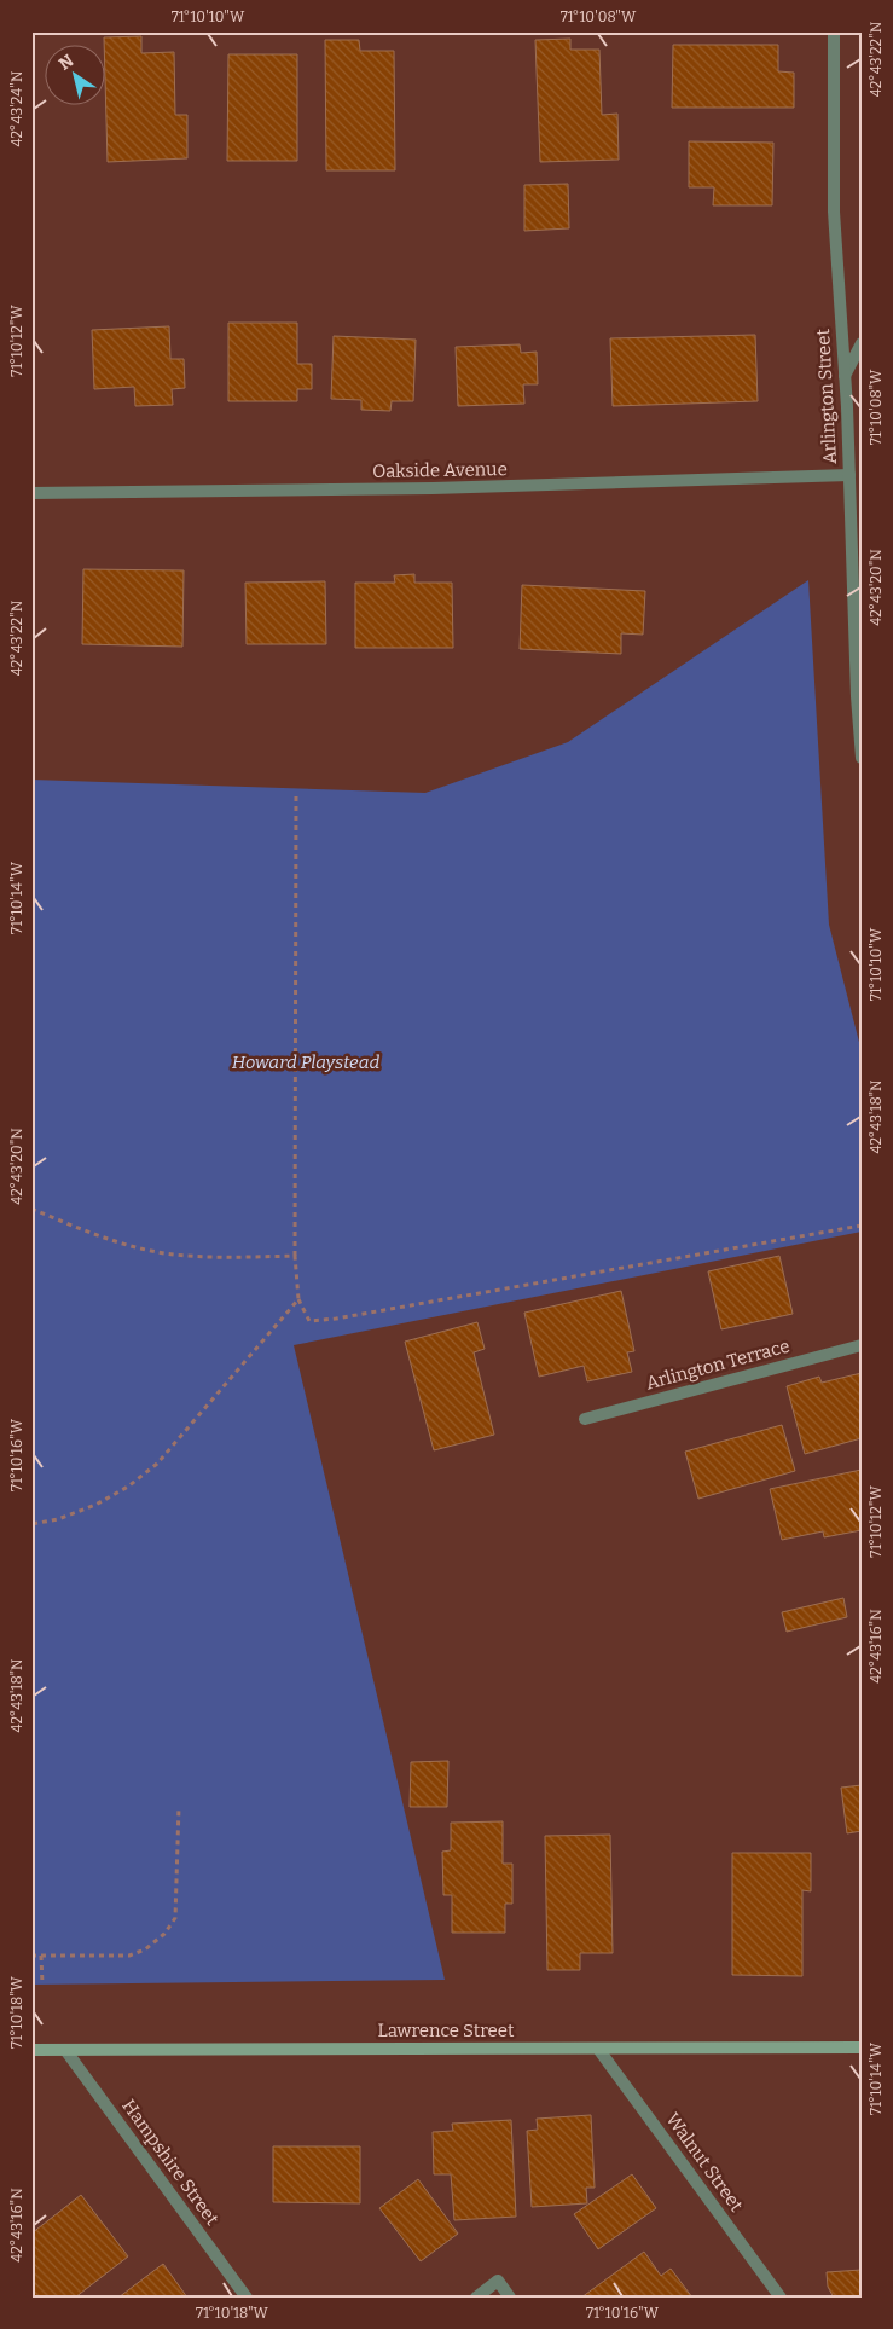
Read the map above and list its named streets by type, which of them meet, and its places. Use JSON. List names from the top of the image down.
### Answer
{
  "streets": {
    "main road": ["Lawrence Street"],
    "street": [
      "Arlington Street",
      "Oakside Avenue",
      "Arlington Terrace",
      "Hampshire Street",
      "Walnut Street"
    ]
  },
  "crossings": [
    ["Arlington Street", "Oakside Avenue"],
    ["Lawrence Street", "Hampshire Street"],
    ["Lawrence Street", "Walnut Street"]
  ],
  "parks": ["Howard Playstead"],
  "north": "top left",
  "coordinates": [
    "71°10'10\"W",
    "71°10'08\"W",
    "42°43'22\"N",
    "42°43'24\"N",
    "71°10'12\"W",
    "42°43'20\"N",
    "71°10'14\"W",
    "42°43'18\"N",
    "71°10'16\"W",
    "42°43'16\"N",
    "71°10'18\"W"
  ]
}
